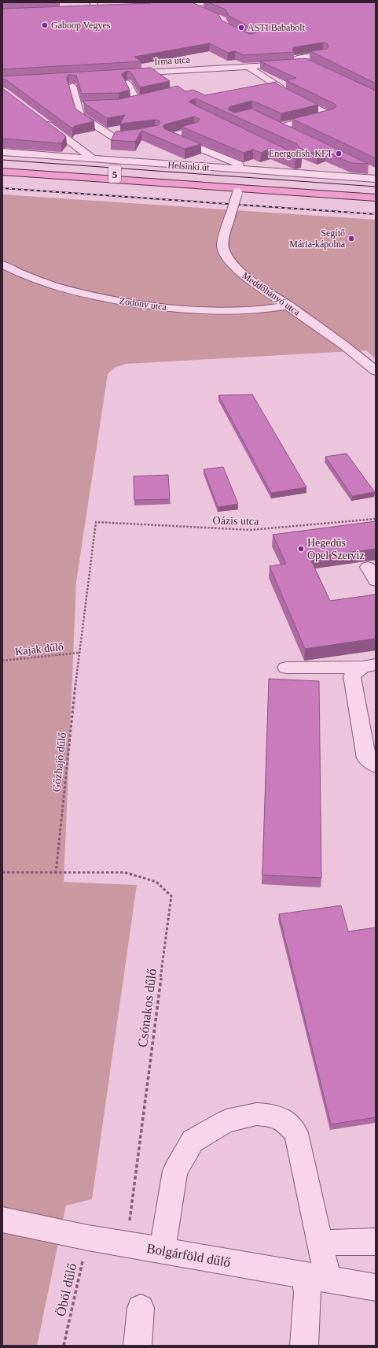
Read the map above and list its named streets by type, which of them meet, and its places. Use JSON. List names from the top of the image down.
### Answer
{
  "streets": {
    "main road": ["Helsinki út", "5"],
    "street": [
      "Irma utca",
      "Meddőhányó utca",
      "Zodony utca",
      "Bolgárföld dűlő"
    ],
    "path": [
      "Oázis utca",
      "Kajak dűlő",
      "Gőzhajó dűlő",
      "Csónakos dűlő",
      "Öböl dűlő"
    ]
  },
  "crossings": [
    ["Helsinki út", "Meddőhányó utca"],
    ["Meddőhányó utca", "Zodony utca"],
    ["Oázis utca", "Gőzhajó dűlő"],
    ["Kajak dűlő", "Gőzhajó dűlő"],
    ["Gőzhajó dűlő", "Csónakos dűlő"],
    ["Csónakos dűlő", "Bolgárföld dűlő"],
    ["Bolgárföld dűlő", "Öböl dűlő"]
  ],
  "places": [
    "Gaboop Vegyes",
    "ASTI Bababolt",
    "Energofish. KFT",
    "Segítő Mária-kápolna",
    "Hegedűs Opel Szerviz"
  ]
}
